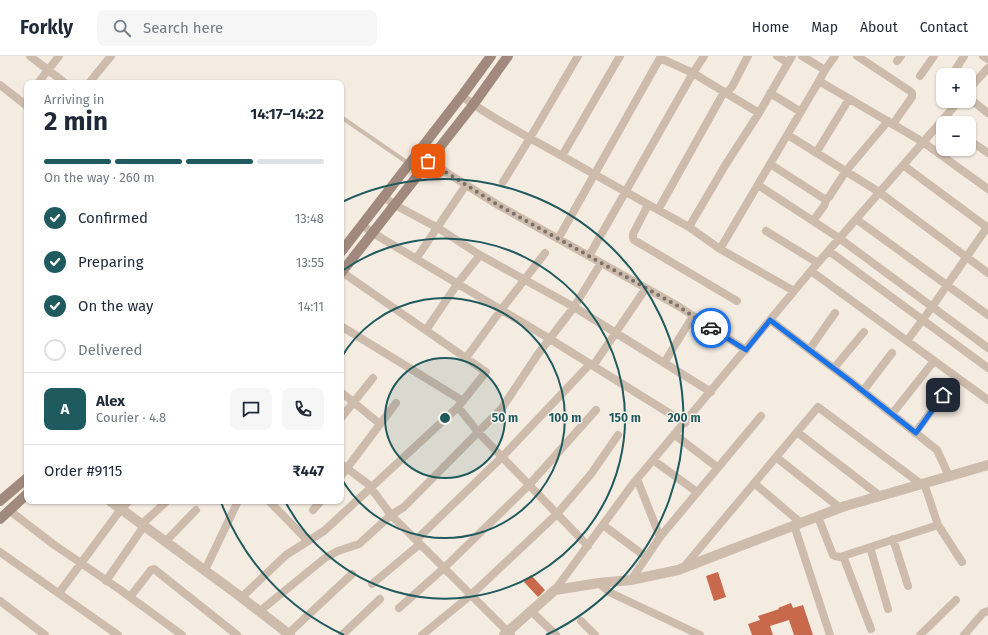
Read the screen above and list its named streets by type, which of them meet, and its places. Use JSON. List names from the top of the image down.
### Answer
{
  "page": {
    "header": "Forkly",
    "search": "Search here",
    "nav": [
      "Home",
      "Map",
      "About",
      "Contact"
    ],
    "map_buttons": ["+", "−"],
    "heading": ["2 min", "Arriving in", "14:17–14:22"],
    "panel": [
      "Alex",
      "Courier · 4.8",
      "Order #9115",
      "₹447"
    ],
    "bar": "On the way · 260 m",
    "list": [
      ["Confirmed", "13:48"],
      ["Preparing", "13:55"],
      ["On the way", "14:11"],
      "Delivered"
    ],
    "round": "A"
  },
  "rings": [
    "50 m",
    "100 m",
    "150 m",
    "200 m"
  ]
}
